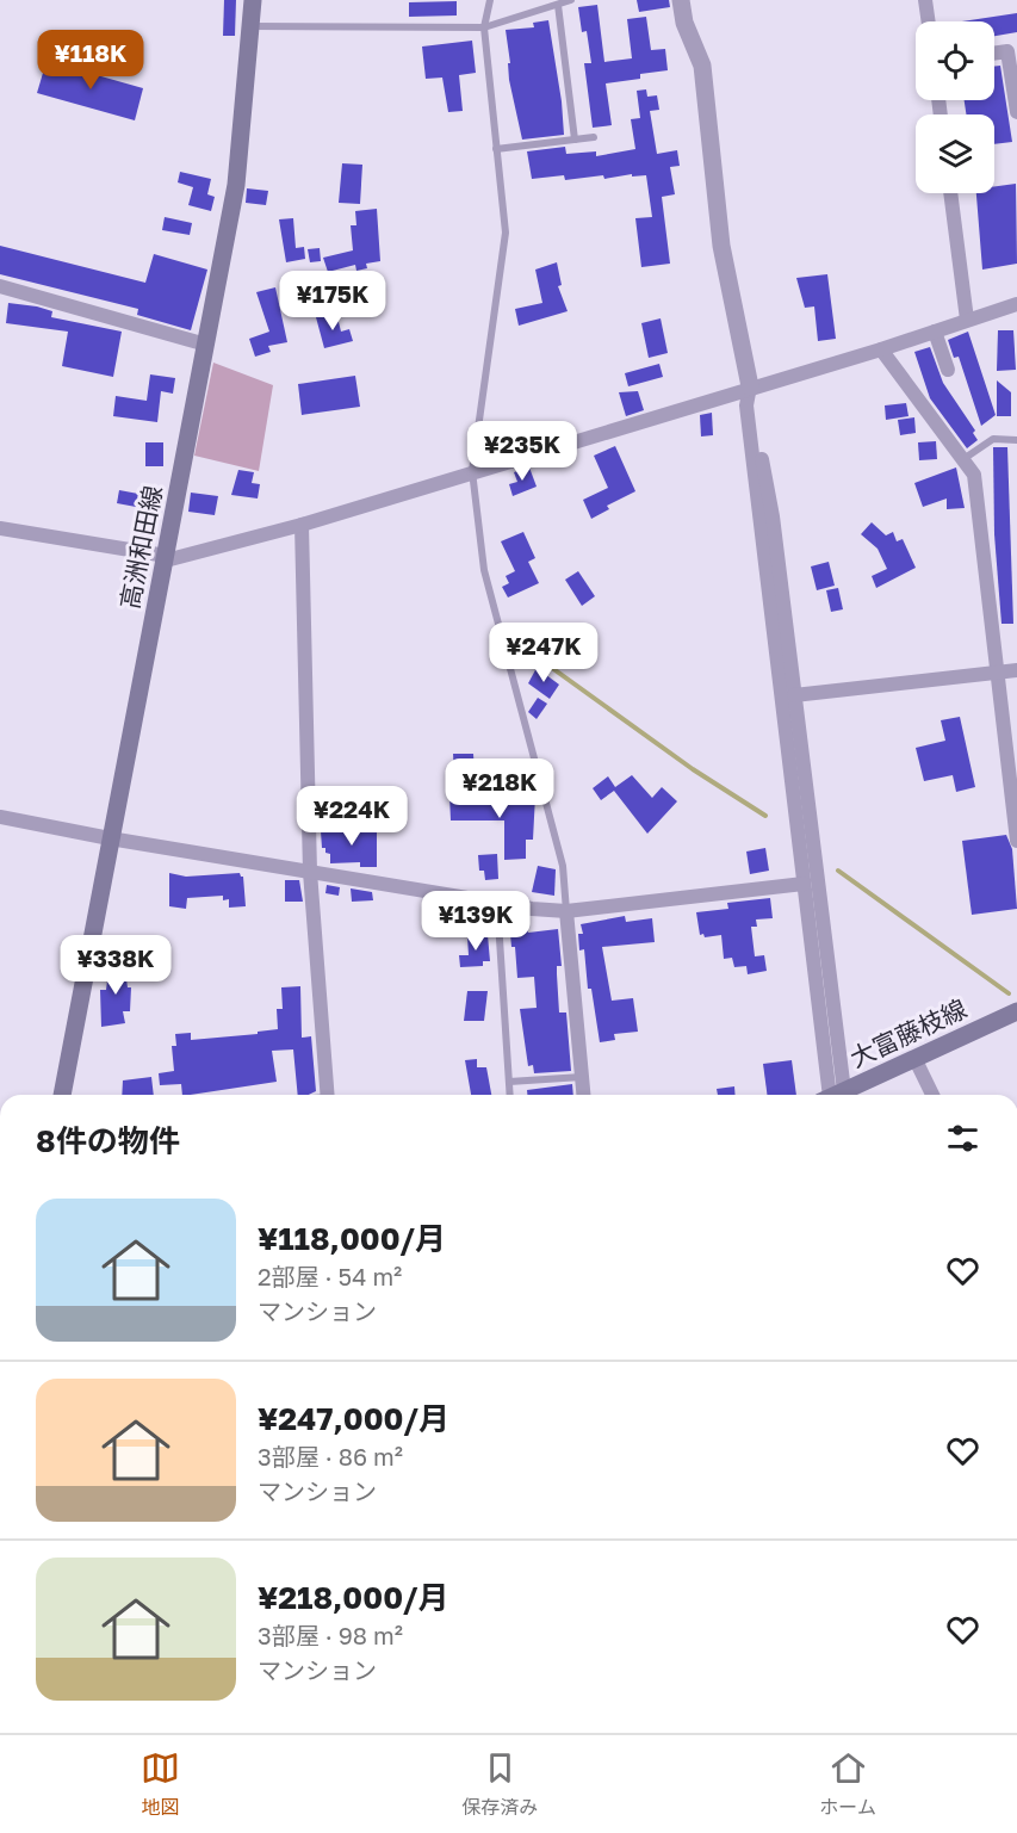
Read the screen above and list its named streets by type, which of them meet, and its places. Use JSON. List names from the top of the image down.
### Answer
{
  "streets": {
    "main road": ["高洲和田線", "大富藤枝線"]
  },
  "page": {
    "price": [
      "¥118K",
      "¥175K",
      "¥235K",
      "¥247K",
      "¥218K",
      "¥224K",
      "¥139K",
      "¥338K"
    ],
    "heading": "8件の物件",
    "list": [
      {
        "name": "¥118,000/月",
        "note": "2部屋 · 54 m² · マンション"
      },
      {
        "name": "¥247,000/月",
        "note": "3部屋 · 86 m² · マンション"
      },
      {
        "name": "¥218,000/月",
        "note": "3部屋 · 98 m² · マンション"
      }
    ],
    "tabs": ["地図", "保存済み", "ホーム"]
  }
}
